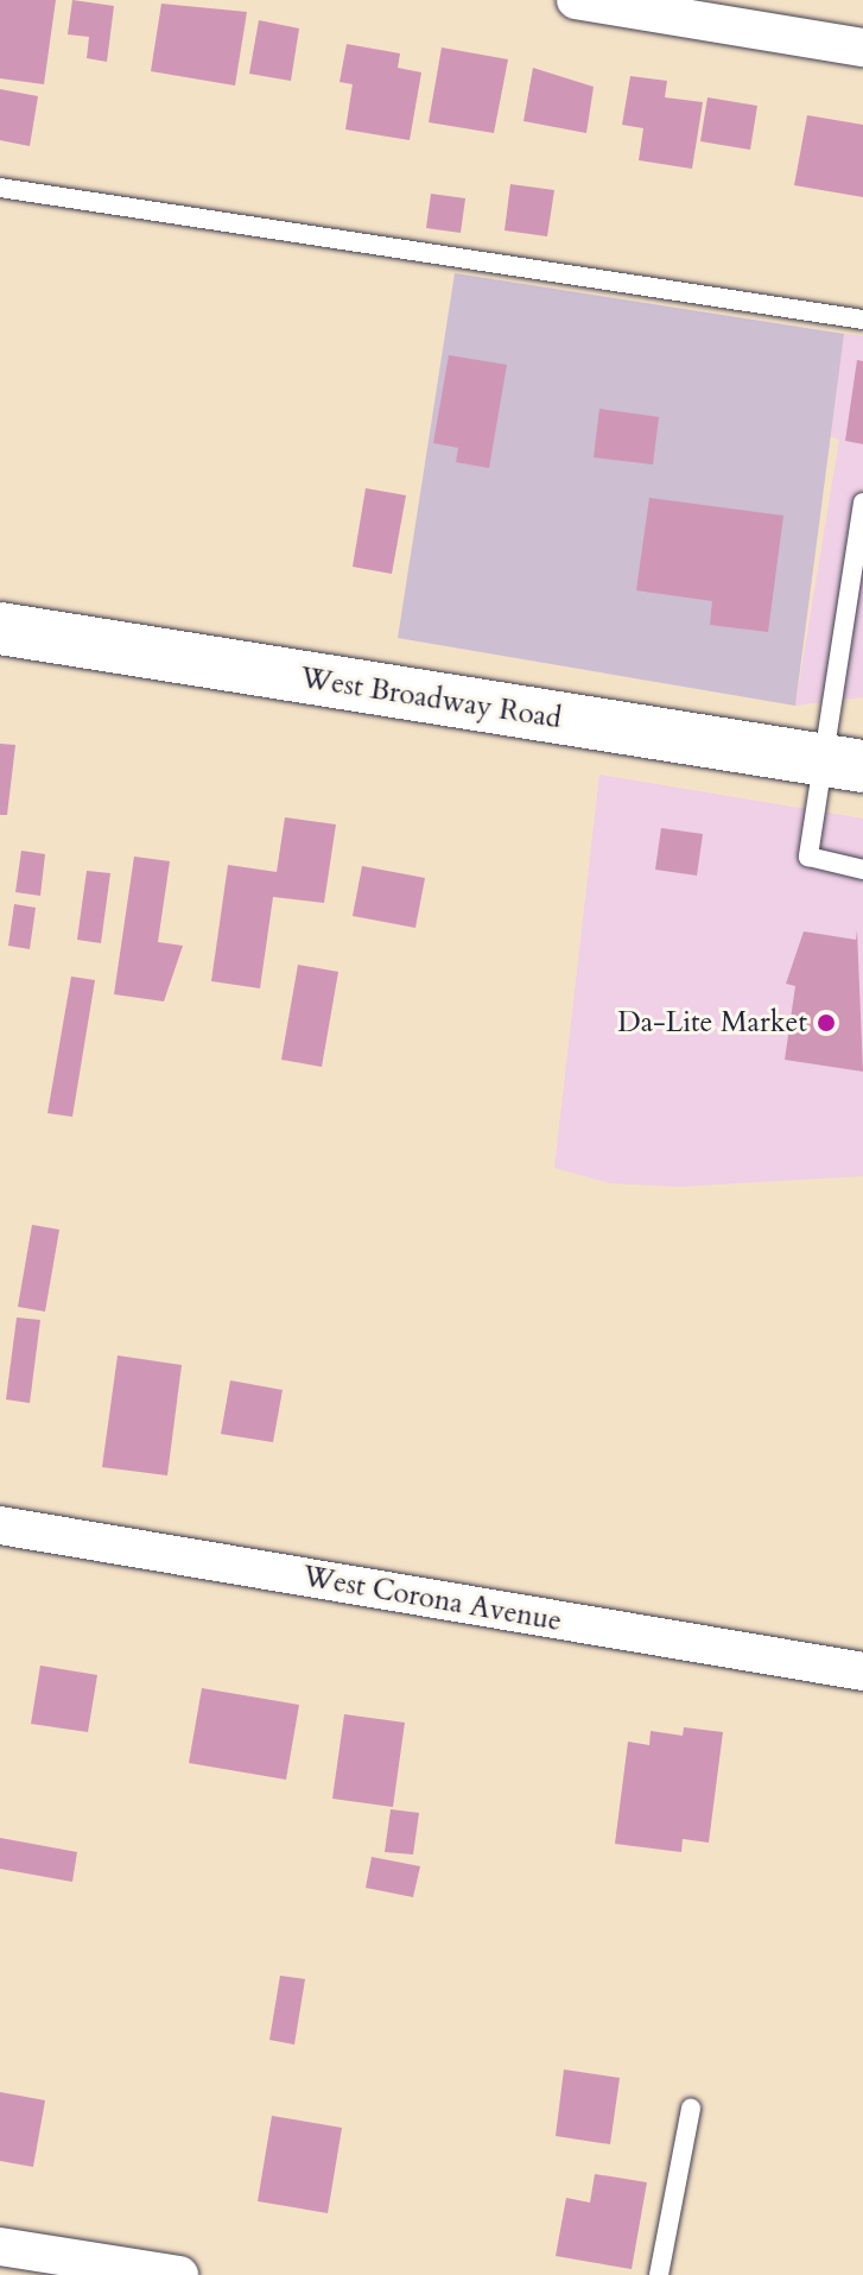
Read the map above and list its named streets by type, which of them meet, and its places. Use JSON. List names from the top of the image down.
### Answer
{
  "streets": {
    "main road": ["West Broadway Road"],
    "street": ["West Corona Avenue"]
  },
  "places": ["Da-Lite Market"]
}
